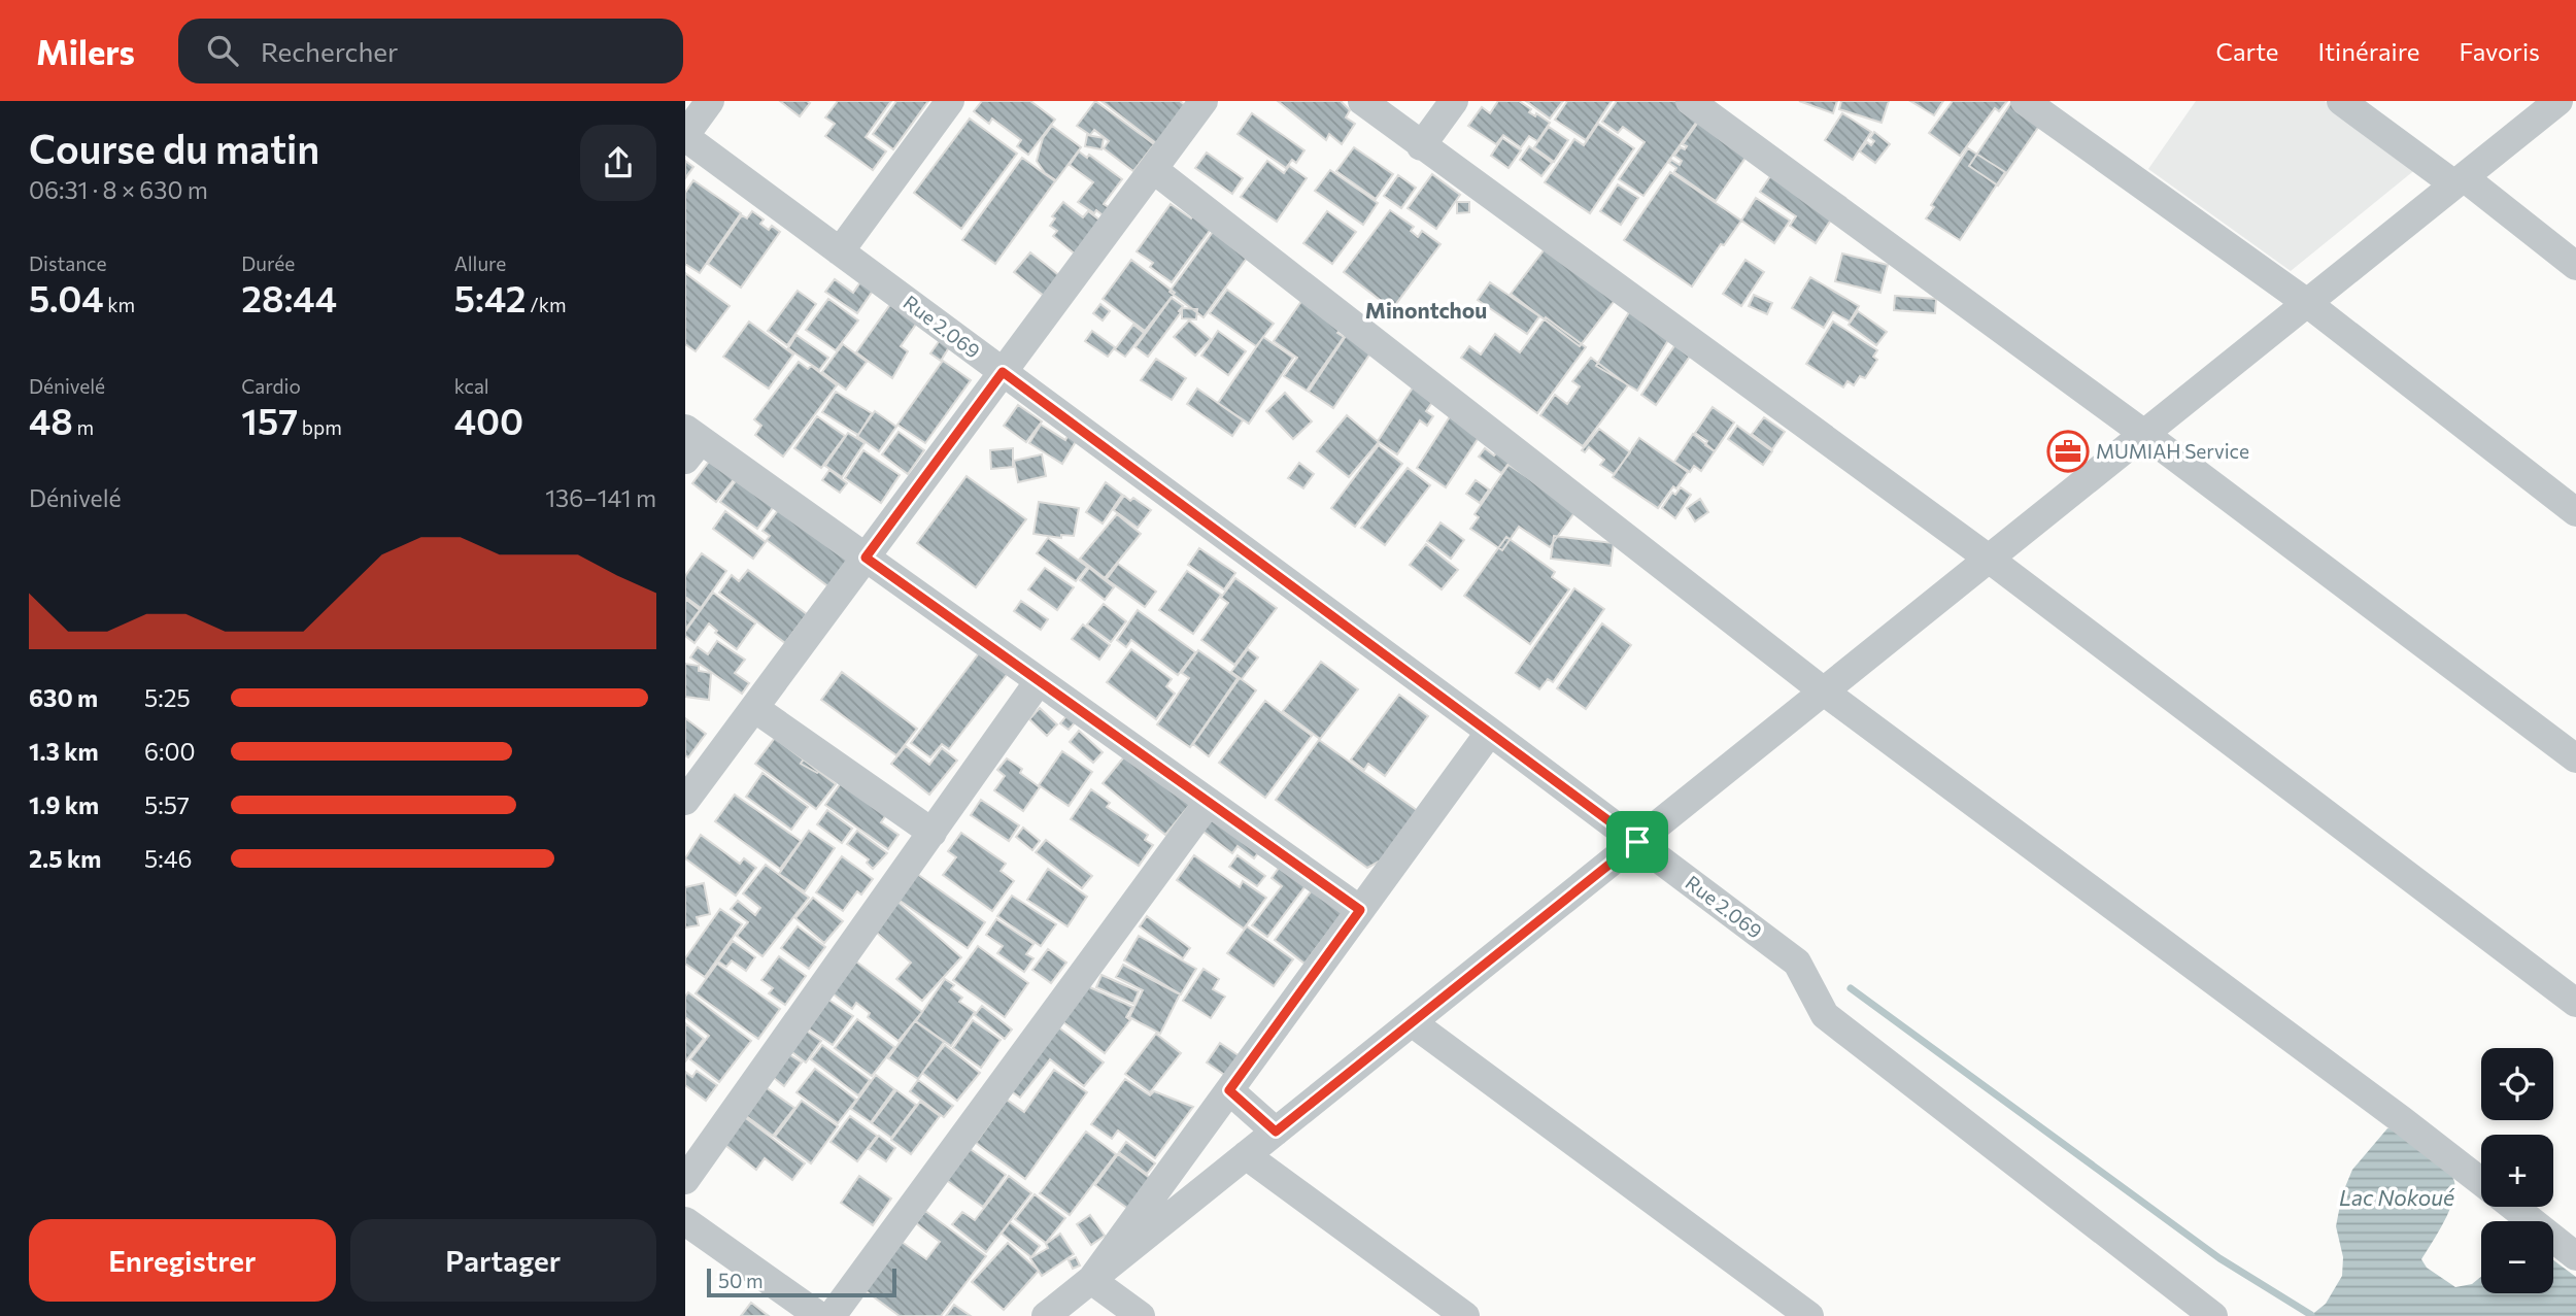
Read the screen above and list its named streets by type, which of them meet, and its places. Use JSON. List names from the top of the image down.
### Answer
{
  "streets": {
    "street": ["Rue 2.069"]
  },
  "districts": ["Minontchou"],
  "water": ["Lac Nokoué"],
  "places": {
    "office": ["MUMIAH Service"]
  },
  "scale_bar": "50 m",
  "page": {
    "header": "Milers",
    "search": "Rechercher",
    "nav": ["Carte", "Itinéraire", "Favoris"],
    "heading": ["Course du matin", "06:31 · 8 × 630 m"],
    "stats": [
      ["Distance", "5.04 km"],
      ["Durée", "28:44"],
      ["Allure", "5:42 /km"],
      ["Dénivelé", "48 m"],
      ["Cardio", "157 bpm"],
      ["kcal", "400"]
    ],
    "chart": ["Dénivelé", "136–141 m"],
    "list": [
      {
        "name": "630 m",
        "note": "5:25"
      },
      {
        "name": "1.3 km",
        "note": "6:00"
      },
      {
        "name": "1.9 km",
        "note": "5:57"
      },
      {
        "name": "2.5 km",
        "note": "5:46"
      }
    ],
    "map_buttons": ["+", "−"],
    "buttons": ["Enregistrer", "Partager"],
    "scale": "50 m"
  }
}
